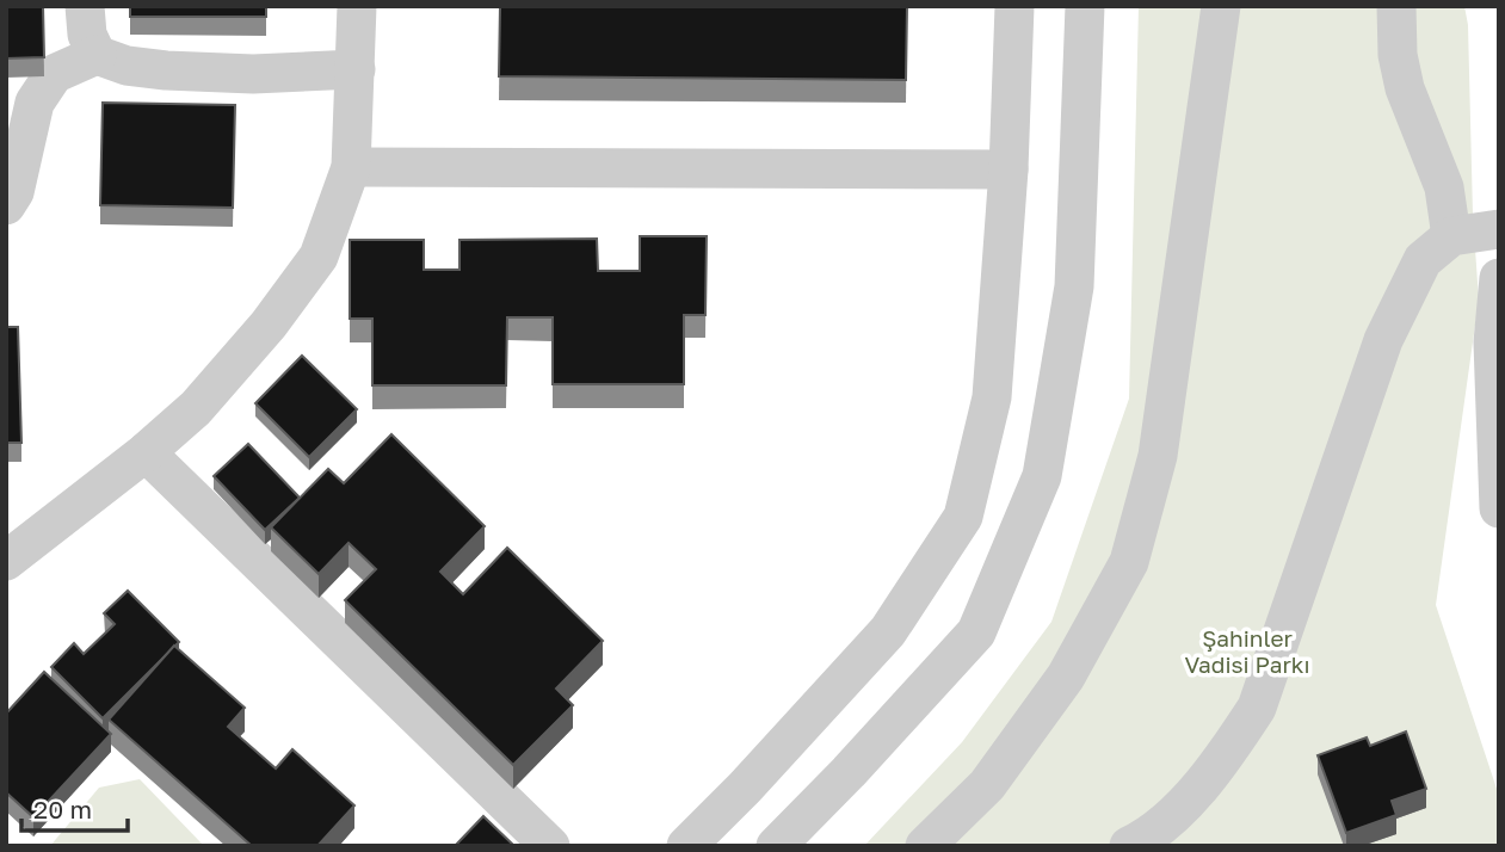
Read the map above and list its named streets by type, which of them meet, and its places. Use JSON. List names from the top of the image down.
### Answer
{
  "parks": ["Şahinler Vadisi Parkı"],
  "scale_bar": "20 m"
}
